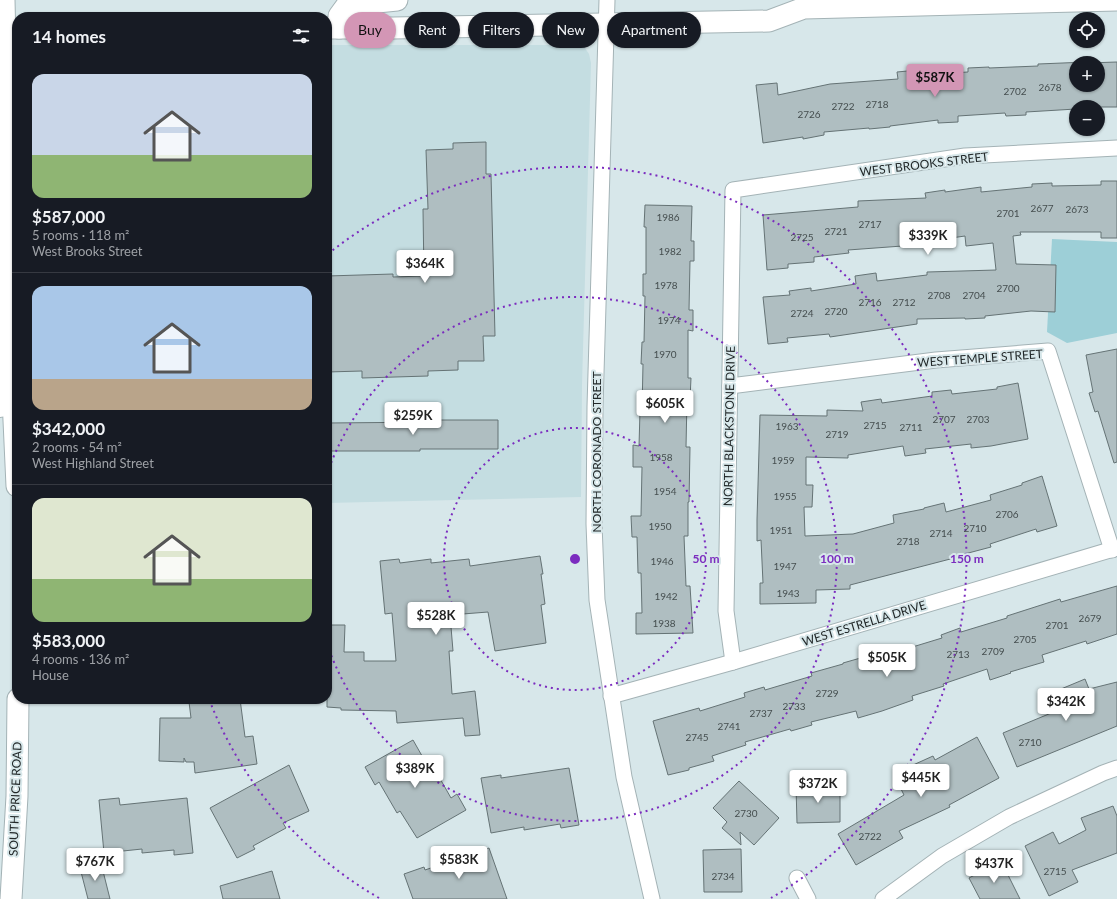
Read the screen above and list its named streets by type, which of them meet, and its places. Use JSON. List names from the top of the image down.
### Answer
{
  "streets": {
    "main road": ["SOUTH PRICE ROAD"],
    "street": [
      "WEST BROOKS STREET",
      "WEST TEMPLE STREET",
      "NORTH BLACKSTONE DRIVE",
      "NORTH CORONADO STREET",
      "WEST ESTRELLA DRIVE"
    ]
  },
  "crossings": [
    ["WEST BROOKS STREET", "NORTH BLACKSTONE DRIVE"],
    ["WEST TEMPLE STREET", "NORTH BLACKSTONE DRIVE"],
    ["WEST TEMPLE STREET", "WEST ESTRELLA DRIVE"],
    ["NORTH BLACKSTONE DRIVE", "WEST ESTRELLA DRIVE"],
    ["NORTH CORONADO STREET", "WEST ESTRELLA DRIVE"]
  ],
  "house_numbers": [
    "2678",
    "2702",
    "2718",
    "2722",
    "2726",
    "2677",
    "2673",
    "2701",
    "1986",
    "2717",
    "2721",
    "2725",
    "1982",
    "1978",
    "2700",
    "2708",
    "2704",
    "2716",
    "2712",
    "2720",
    "2724",
    "1974",
    "1970",
    "2707",
    "2703",
    "2715",
    "1963",
    "2711",
    "2719",
    "1958",
    "1959",
    "1954",
    "1955",
    "2706",
    "1950",
    "2710",
    "1951",
    "2714",
    "2718",
    "1946",
    "1947",
    "1943",
    "1942",
    "2679",
    "1938",
    "2701",
    "2705",
    "2709",
    "2713",
    "2729",
    "2733",
    "2737",
    "2741",
    "2745",
    "2710",
    "2730",
    "2722",
    "2715",
    "2734"
  ],
  "page": {
    "map_buttons": ["+", "−"],
    "chip": [
      "Buy",
      "Rent",
      "Filters",
      "New",
      "Apartment"
    ],
    "heading": "14 homes",
    "list": [
      {
        "name": "$587,000",
        "note": "5 rooms · 118 m² · West Brooks Street"
      },
      {
        "name": "$342,000",
        "note": "2 rooms · 54 m² · West Highland Street"
      },
      {
        "name": "$583,000",
        "note": "4 rooms · 136 m² · House"
      }
    ],
    "price": [
      "$587K",
      "$339K",
      "$364K",
      "$605K",
      "$259K",
      "$528K",
      "$505K",
      "$342K",
      "$389K",
      "$445K",
      "$372K",
      "$583K",
      "$767K",
      "$437K"
    ]
  },
  "rings": ["50 m", "100 m", "150 m"]
}
